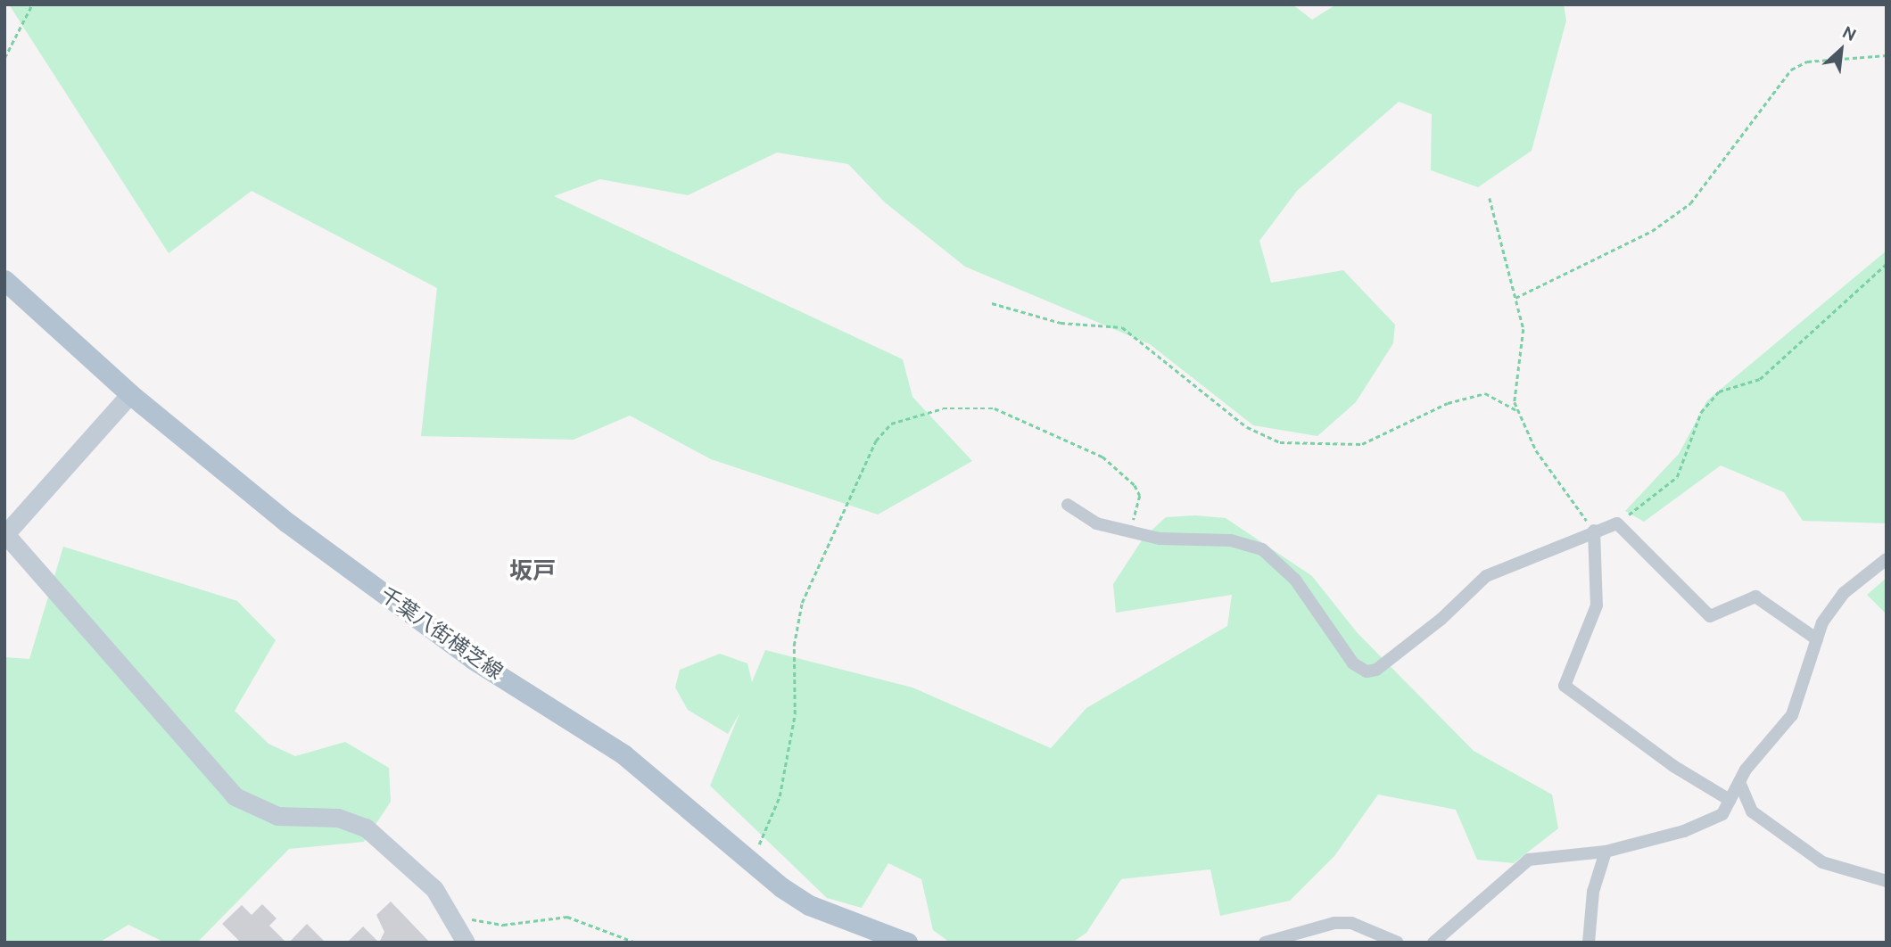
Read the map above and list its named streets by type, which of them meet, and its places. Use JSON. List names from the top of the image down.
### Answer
{
  "streets": {
    "main road": ["千葉八街横芝線"]
  },
  "districts": ["坂戸"],
  "north": "top right"
}
